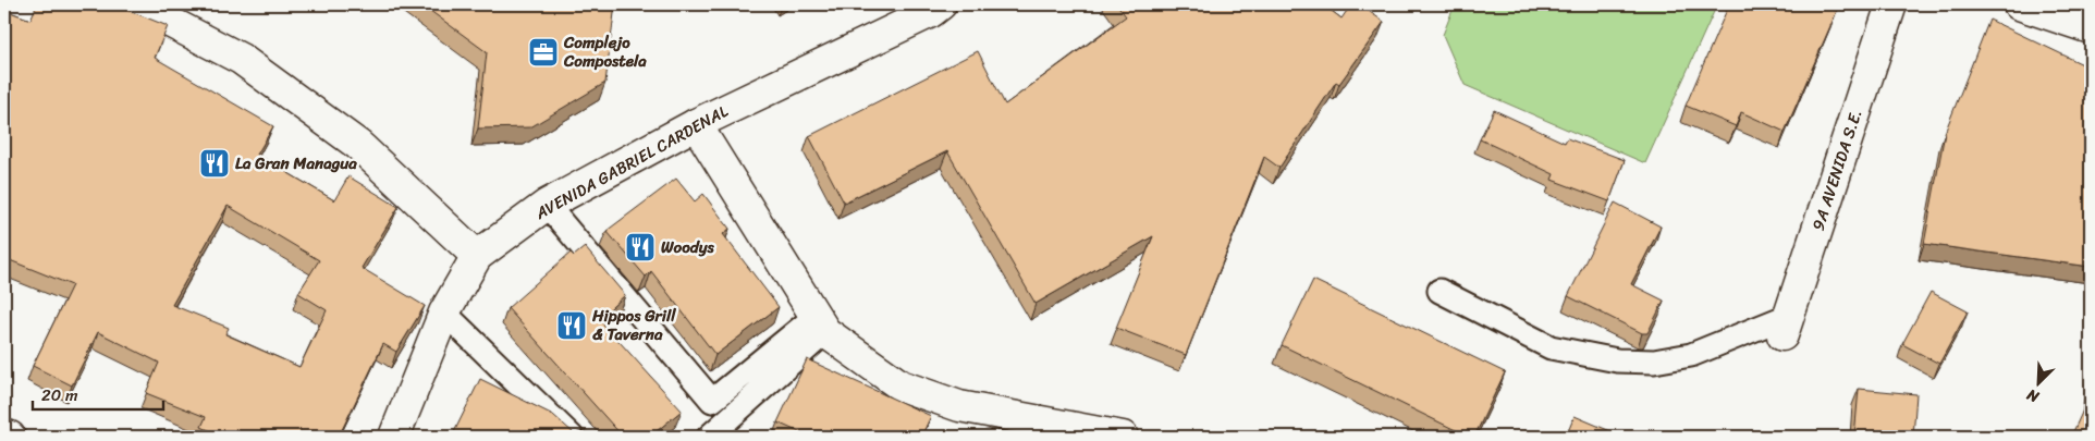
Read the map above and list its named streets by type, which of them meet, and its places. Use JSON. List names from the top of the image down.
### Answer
{
  "streets": {
    "street": ["AVENIDA GABRIEL CARDENAL", "9A AVENIDA S.E."]
  },
  "places": {
    "office": ["Complejo Compostela"],
    "restaurant": ["La Gran Managua", "Woodys", "Hippos Grill & Taverna"]
  },
  "scale_bar": "20 m",
  "north": "bottom left"
}
